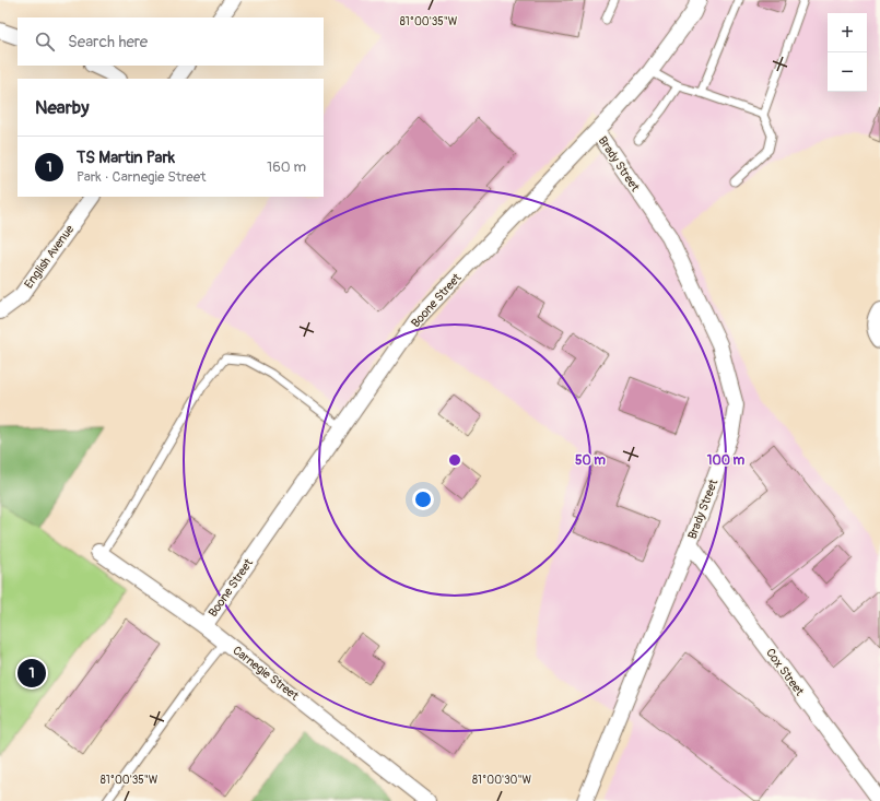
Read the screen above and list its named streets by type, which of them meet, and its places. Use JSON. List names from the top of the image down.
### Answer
{
  "streets": {
    "street": [
      "Brady Street",
      "English Avenue",
      "Boone Street",
      "Cox Street",
      "Carnegie Street"
    ]
  },
  "crossings": [
    ["Brady Street", "Boone Street"],
    ["Brady Street", "Cox Street"],
    ["Boone Street", "Carnegie Street"]
  ],
  "page": {
    "map_buttons": ["+", "−"],
    "search": "Search here",
    "heading": "Nearby",
    "list": [
      {
        "mark": "1",
        "name": "TS Martin Park",
        "note": "Park · Carnegie Street",
        "value": "160 m"
      }
    ],
    "pins": "1"
  },
  "coordinates": ["81°00'35\"W", "81°00'30\"W"],
  "rings": ["50 m", "100 m"]
}
